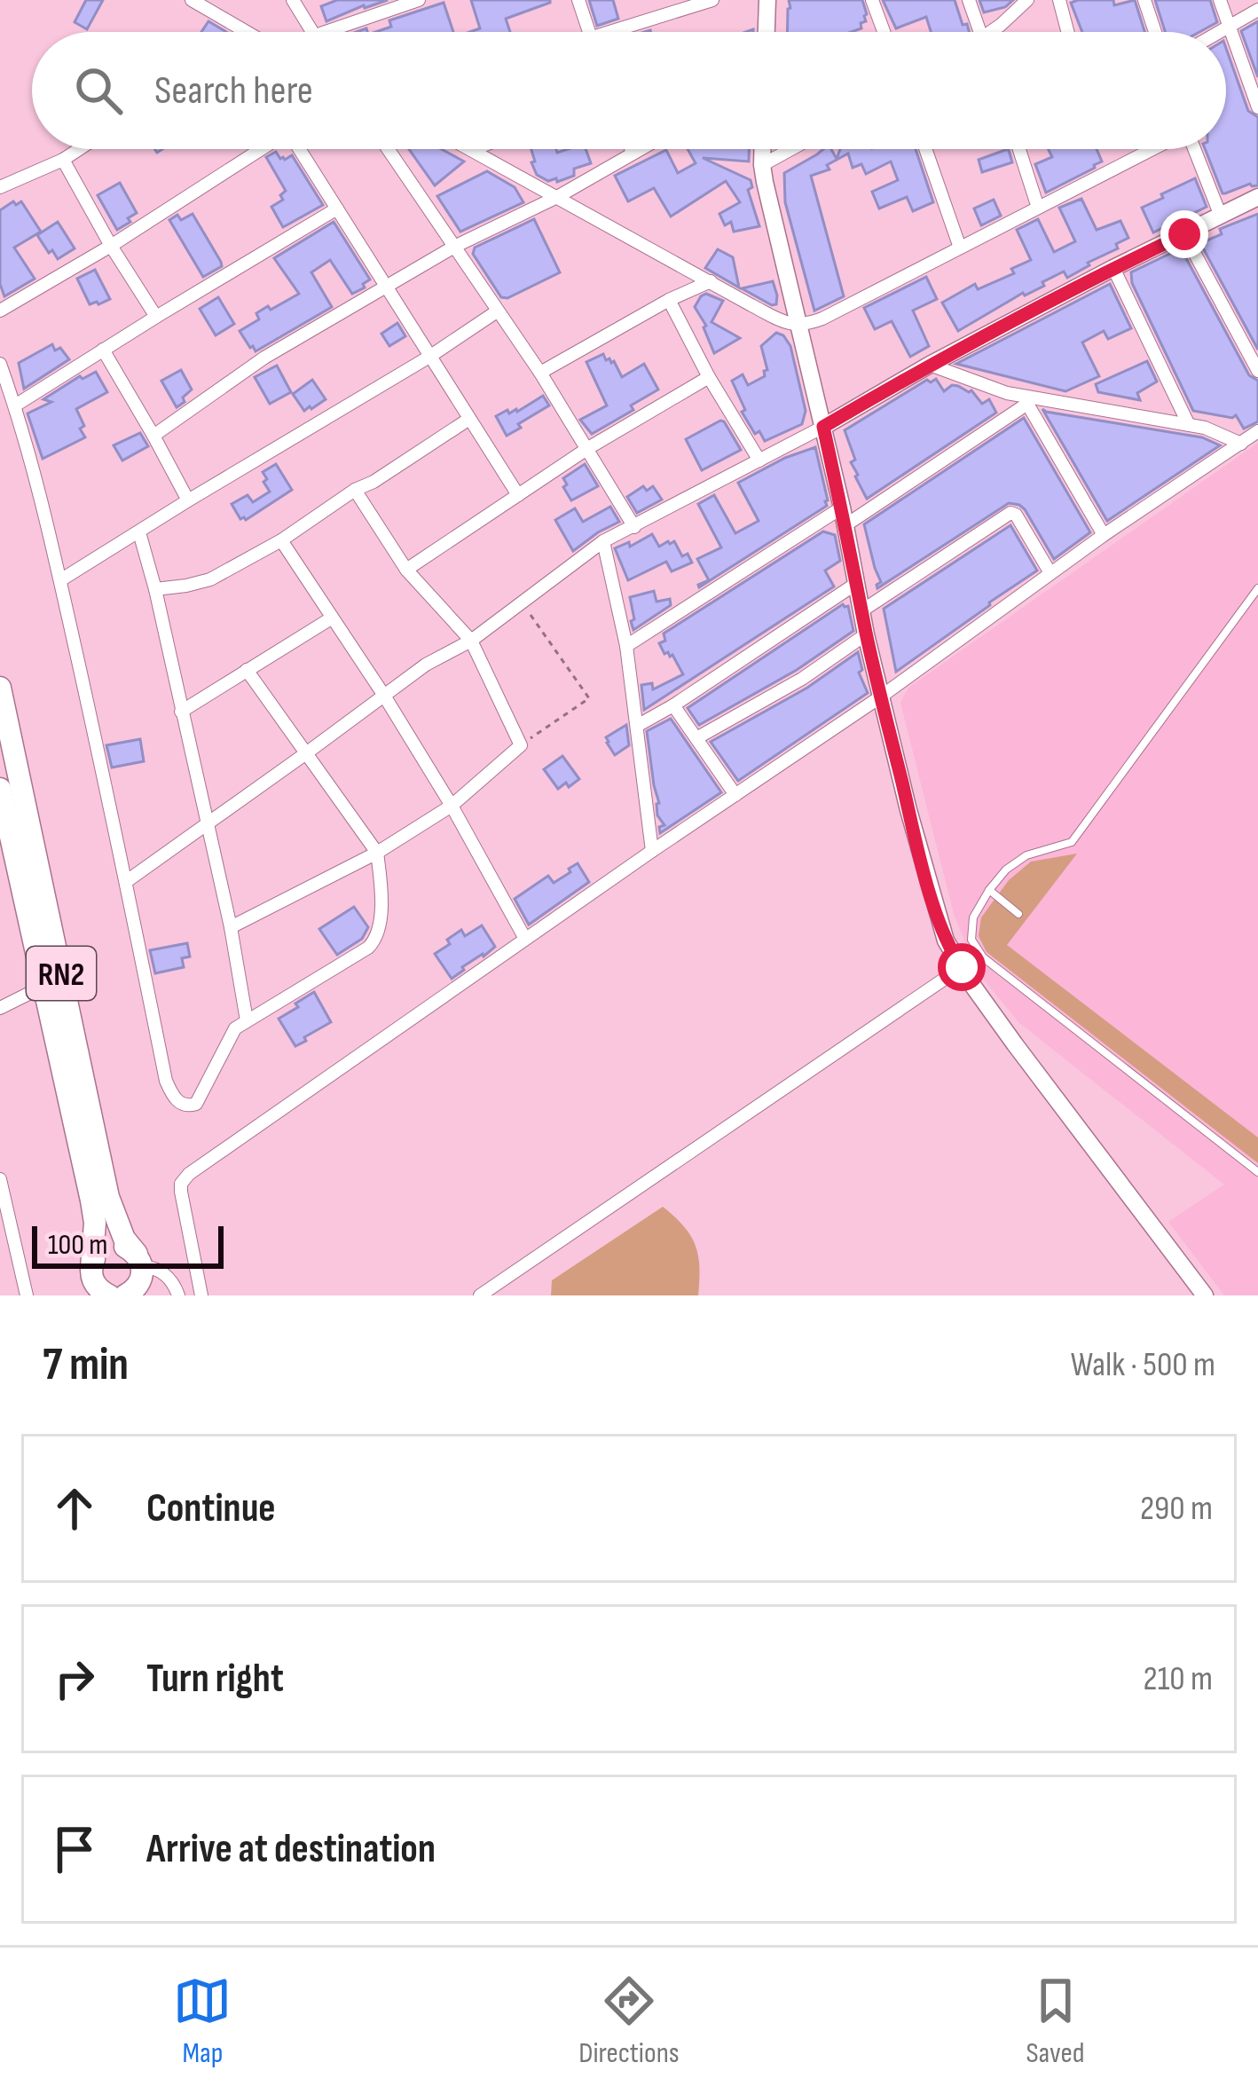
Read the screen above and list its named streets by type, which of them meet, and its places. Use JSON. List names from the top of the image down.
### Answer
{
  "streets": {
    "highway": ["RN2"]
  },
  "scale_bar": "100 m",
  "page": {
    "search": "Search here",
    "scale": "100 m",
    "heading": ["7 min", "Walk · 500 m"],
    "list": [
      ["Continue", "290 m"],
      ["Turn right", "210 m"],
      "Arrive at destination"
    ],
    "nav": ["Map", "Directions", "Saved"]
  }
}
